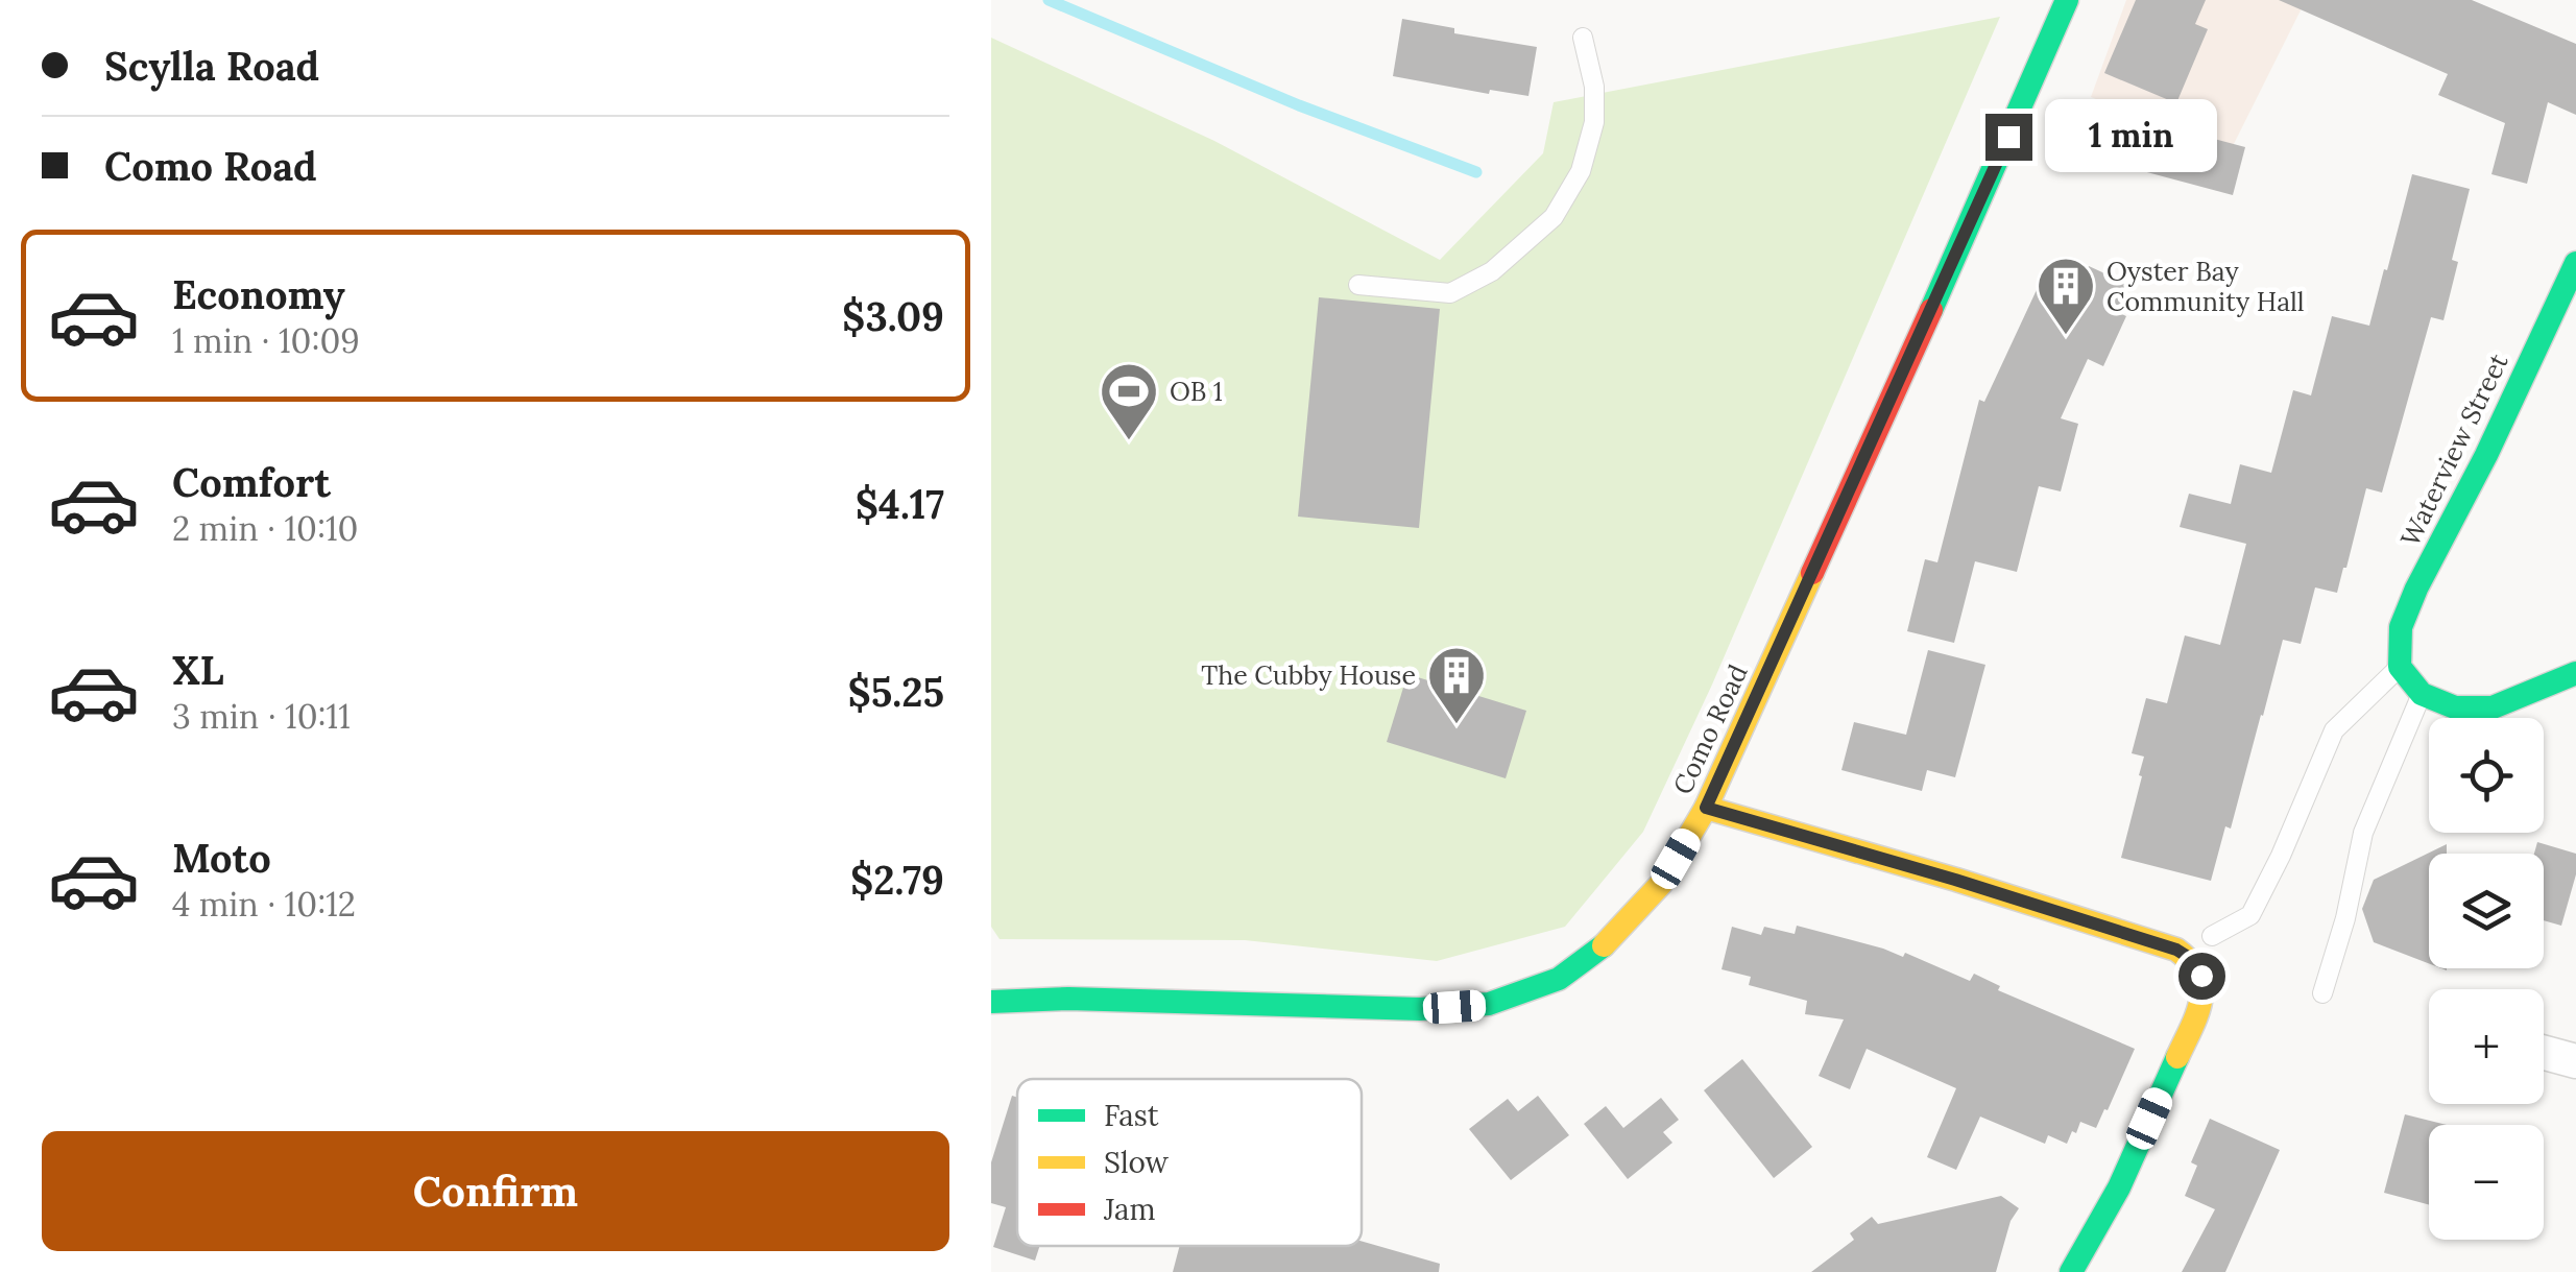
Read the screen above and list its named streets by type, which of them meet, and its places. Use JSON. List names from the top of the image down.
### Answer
{
  "streets": {
    "street": ["Waterview Street", "Como Road"]
  },
  "places": {
    "building": ["Oyster Bay Community Hall", "The Cubby House"],
    "sports": ["OB 1"]
  },
  "legend": ["Fast", "Slow", "Jam"],
  "page": {
    "banner": ["Scylla Road", "Como Road"],
    "bubble": "1 min",
    "list": [
      {
        "name": "Economy",
        "note": "1 min · 10:09",
        "value": "$3.09"
      },
      {
        "name": "Comfort",
        "note": "2 min · 10:10",
        "value": "$4.17"
      },
      {
        "name": "XL",
        "note": "3 min · 10:11",
        "value": "$5.25"
      },
      {
        "name": "Moto",
        "note": "4 min · 10:12",
        "value": "$2.79"
      }
    ],
    "map_buttons": ["+", "−"],
    "buttons": "Confirm"
  }
}
